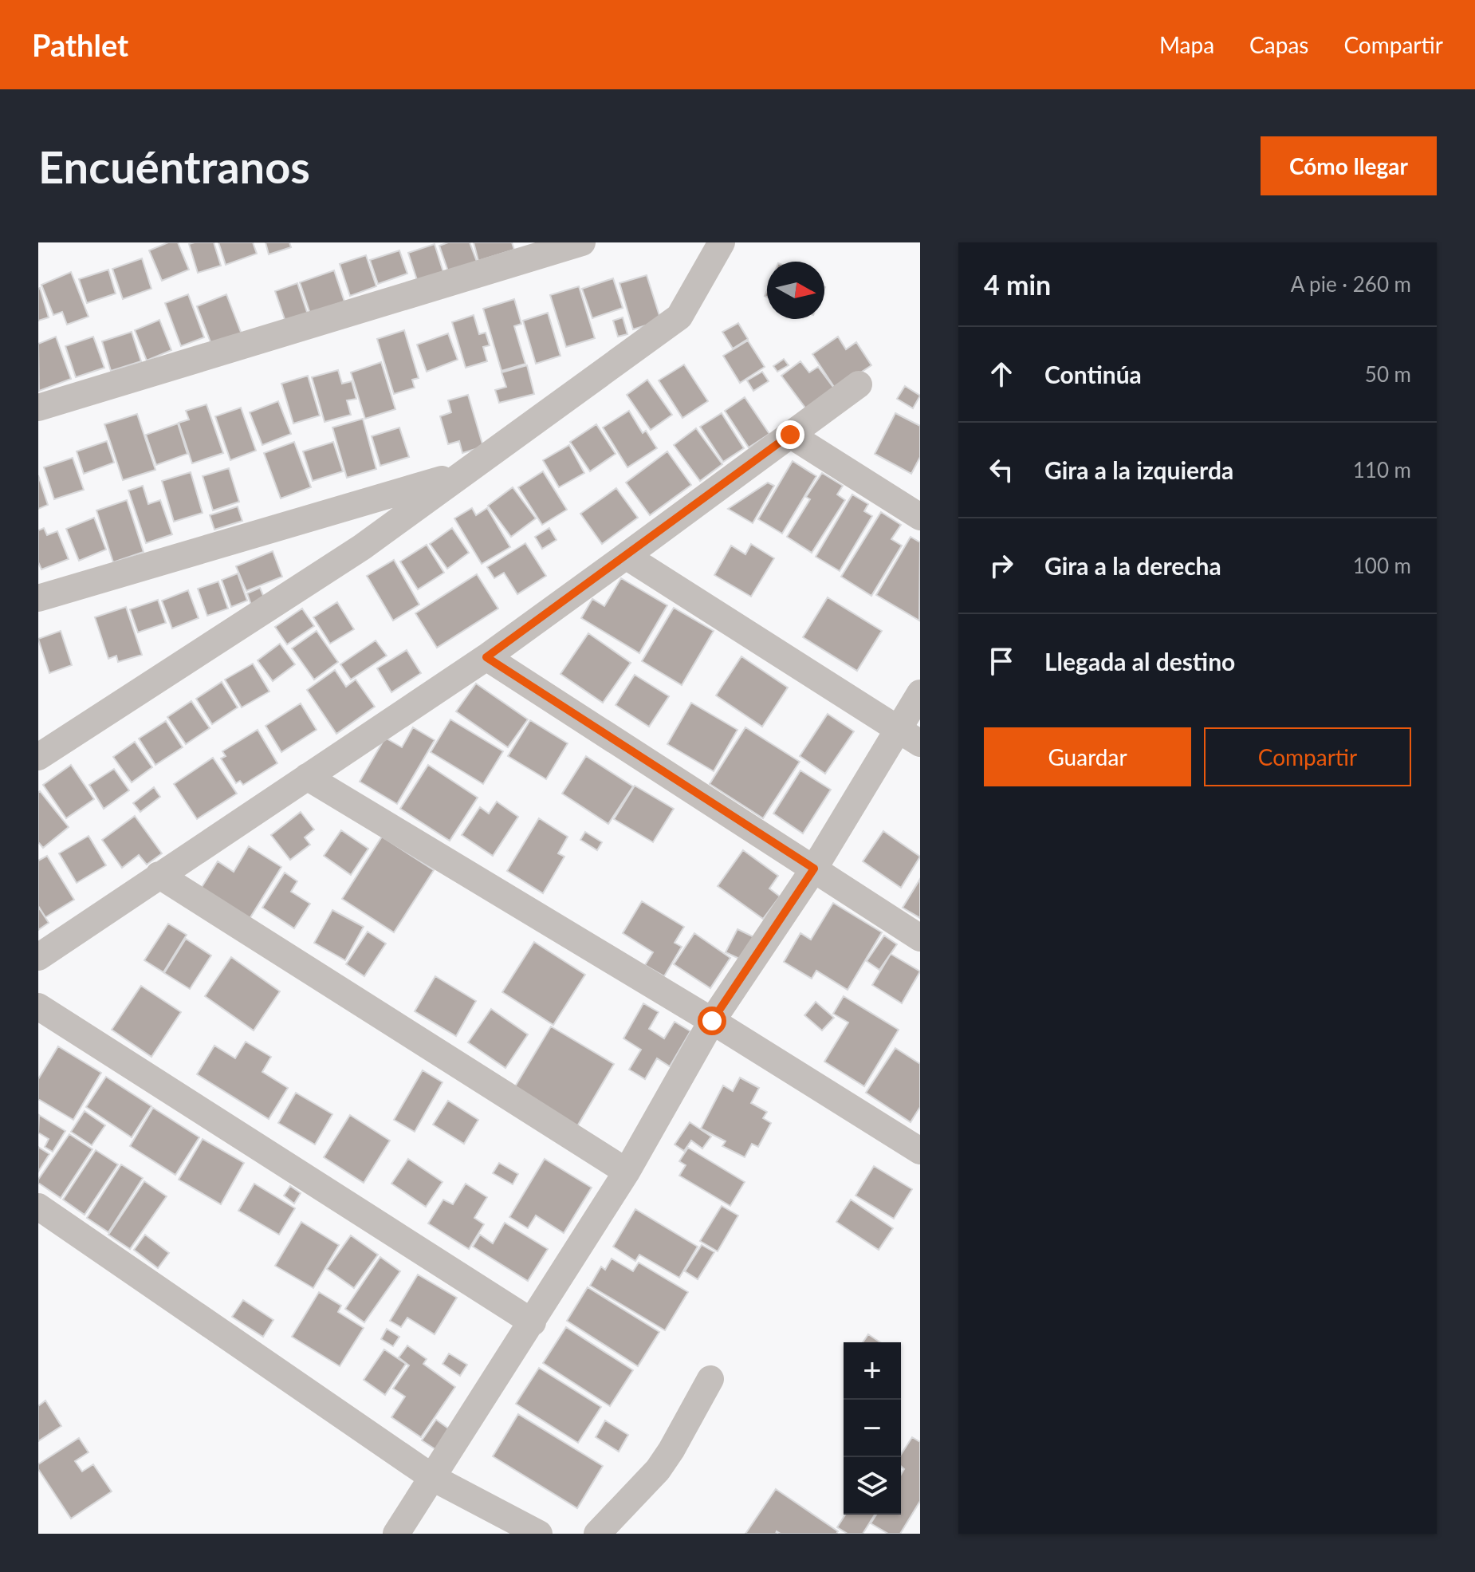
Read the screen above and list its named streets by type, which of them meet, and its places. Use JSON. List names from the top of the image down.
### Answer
{
  "north": "right",
  "page": {
    "header": "Pathlet",
    "nav": ["Mapa", "Capas", "Compartir"],
    "buttons": [
      "Cómo llegar",
      ["Guardar", "Compartir"]
    ],
    "title": "Encuéntranos",
    "heading": ["4 min", "A pie · 260 m"],
    "list": [
      ["Continúa", "50 m"],
      ["Gira a la izquierda", "110 m"],
      ["Gira a la derecha", "100 m"],
      "Llegada al destino"
    ],
    "map_buttons": ["+", "−"]
  }
}
